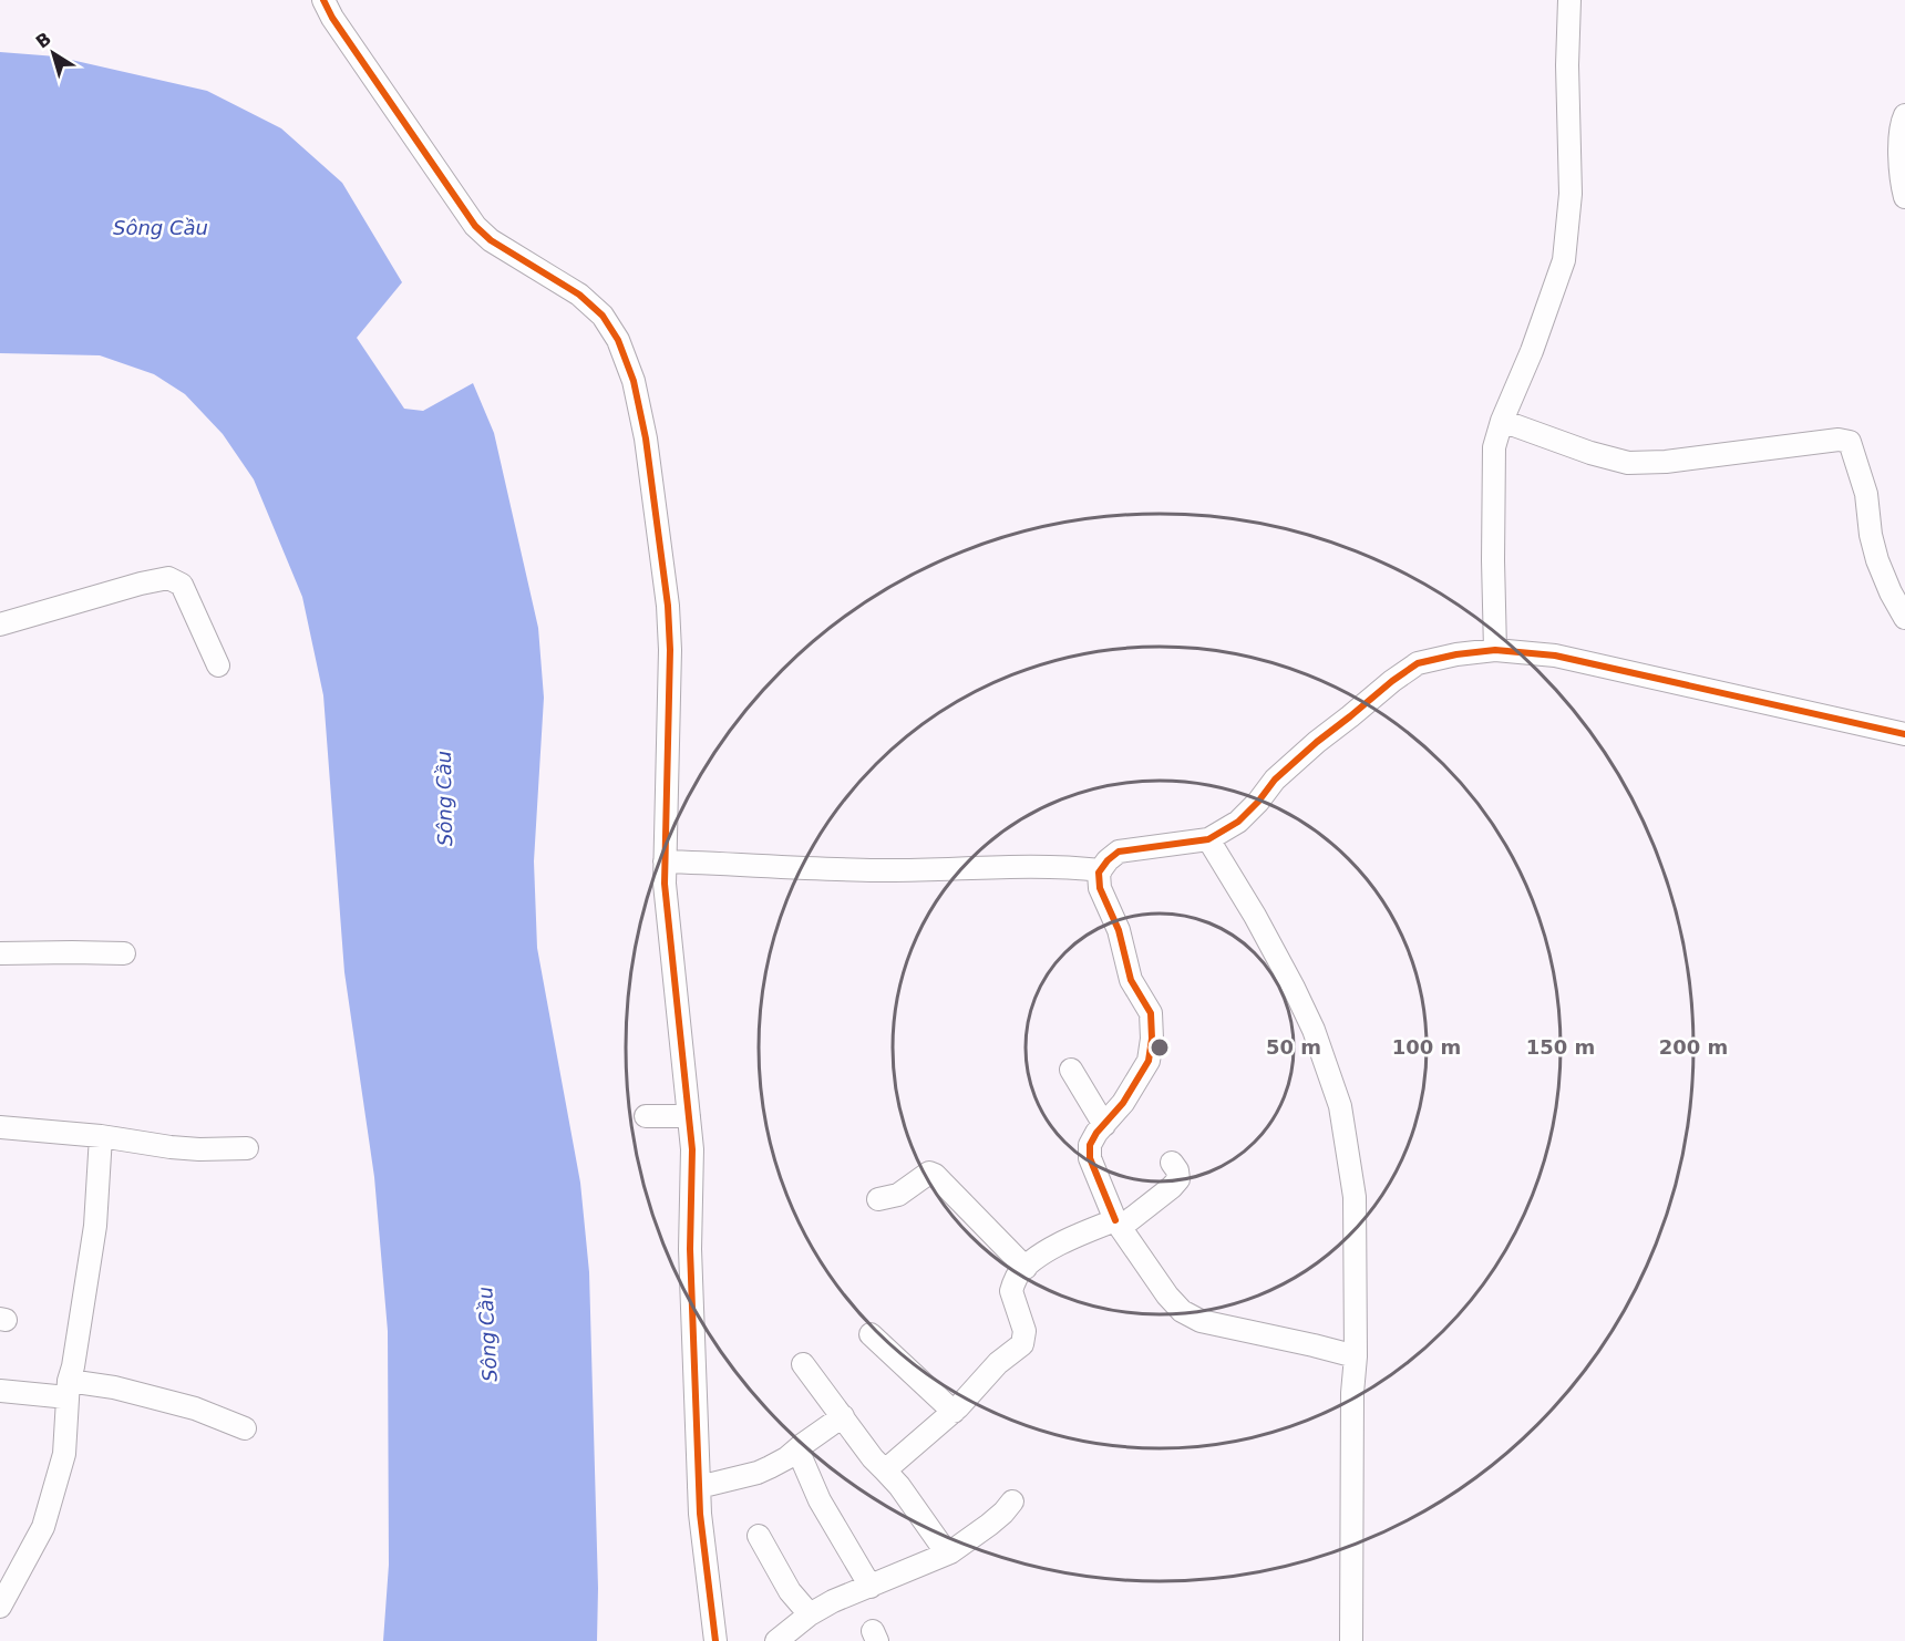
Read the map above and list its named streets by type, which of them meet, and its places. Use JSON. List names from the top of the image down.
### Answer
{
  "water": ["Sông Cầu"],
  "north": "top left",
  "rings": [
    "50 m",
    "100 m",
    "150 m",
    "200 m"
  ]
}
